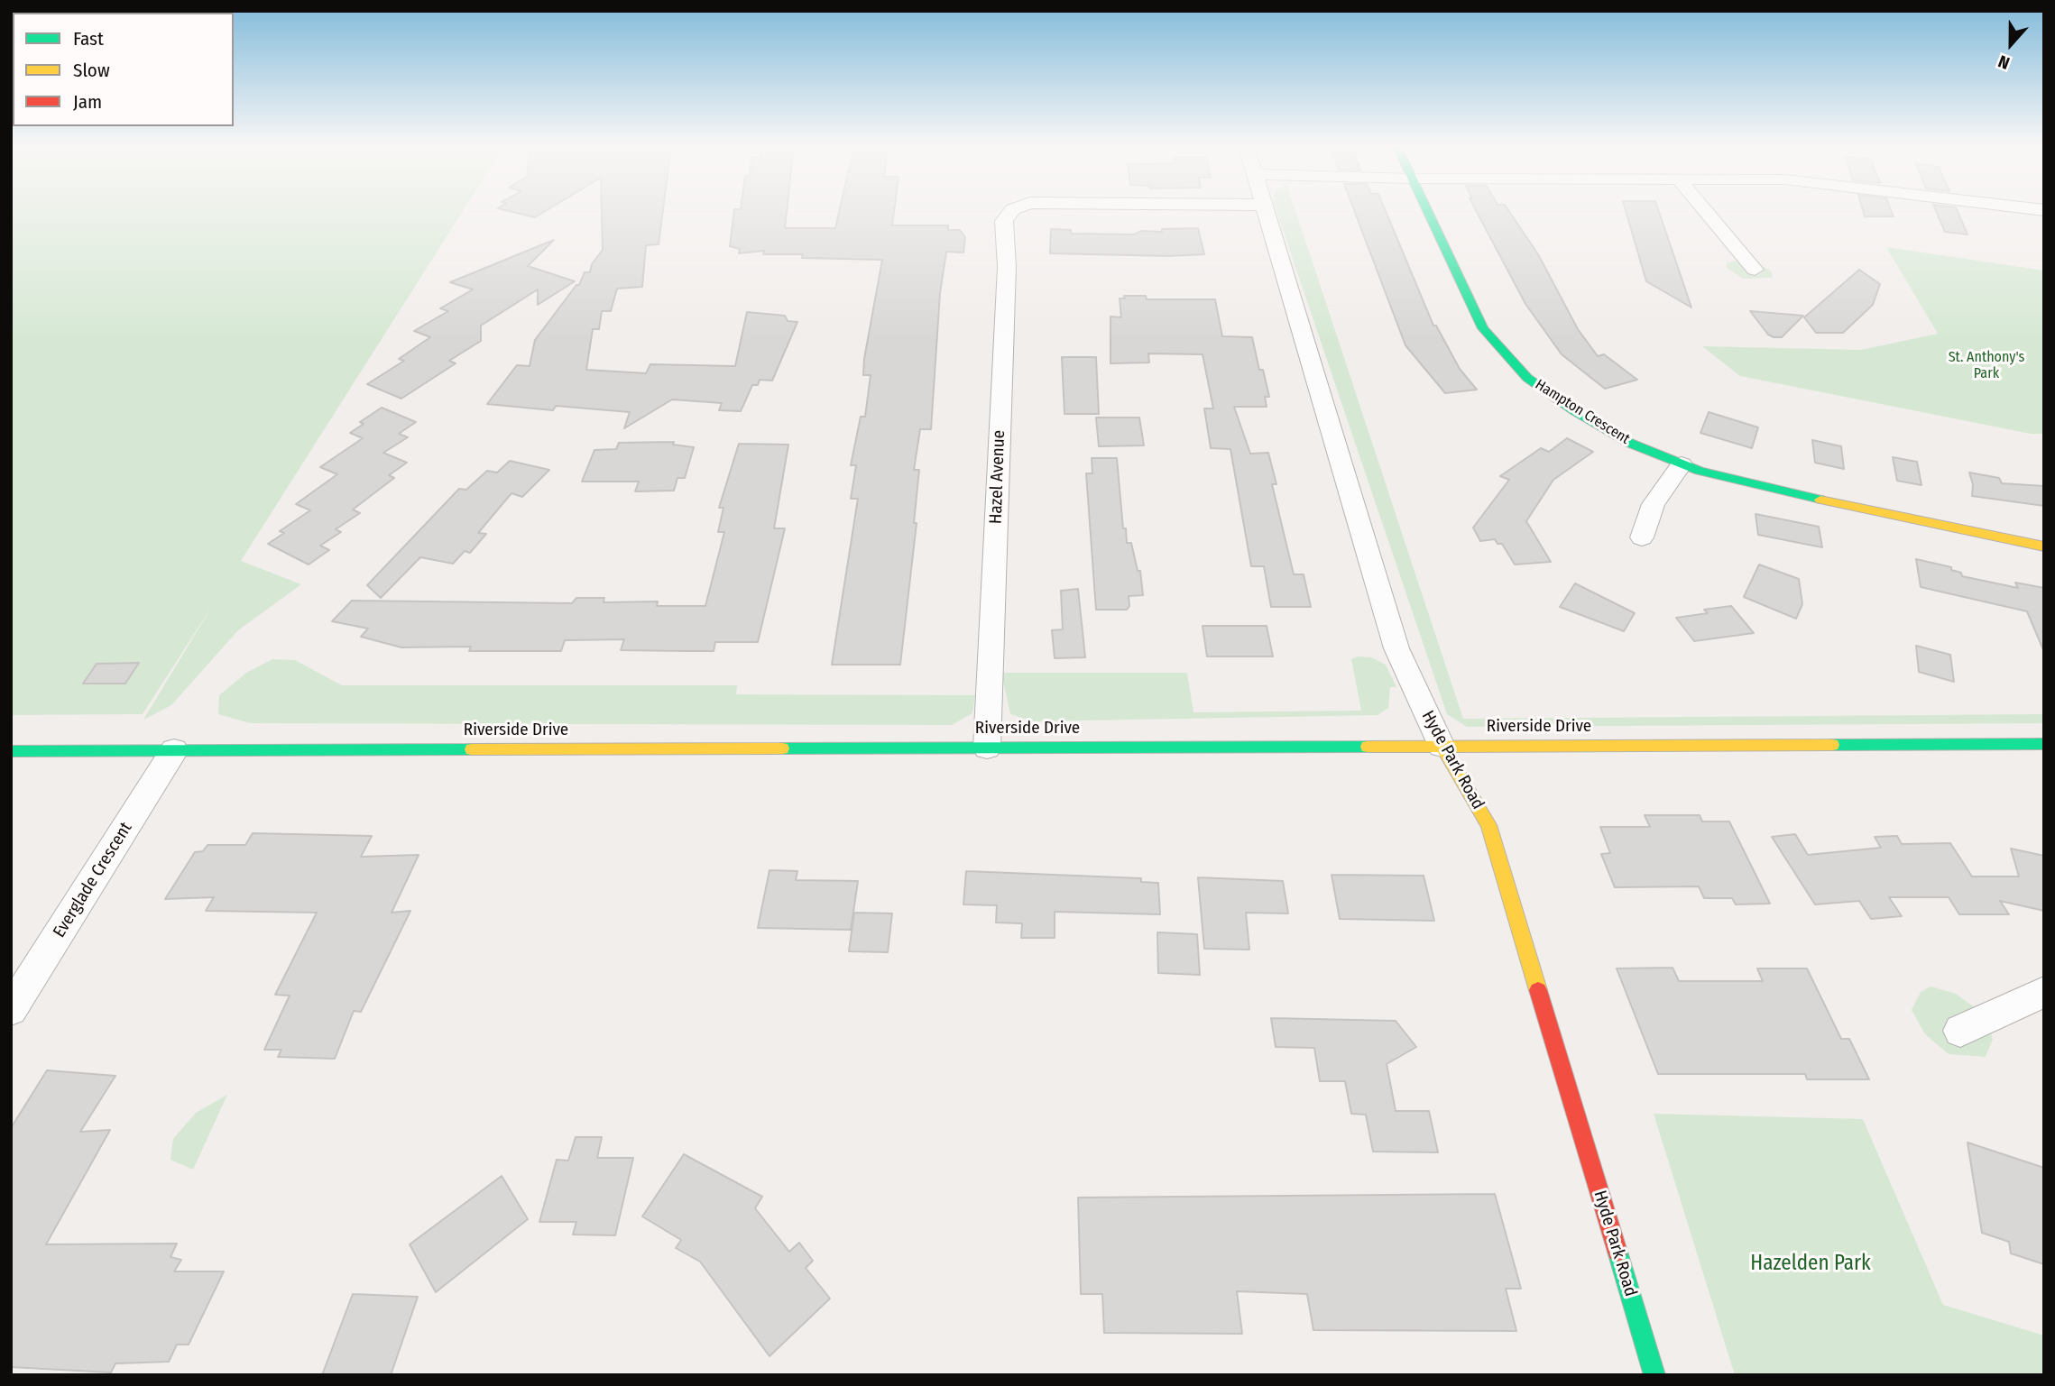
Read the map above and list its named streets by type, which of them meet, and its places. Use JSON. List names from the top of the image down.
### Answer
{
  "streets": {
    "main road": ["Hampton Crescent", "Riverside Drive", "Hyde Park Road"],
    "street": ["Hazel Avenue", "Everglade Crescent"]
  },
  "crossings": [
    ["Hazel Avenue", "Riverside Drive"],
    ["Riverside Drive", "Hyde Park Road"],
    ["Riverside Drive", "Everglade Crescent"]
  ],
  "parks": ["St. Anthony's Park", "Hazelden Park"],
  "legend": ["Fast", "Slow", "Jam"],
  "north": "bottom"
}
